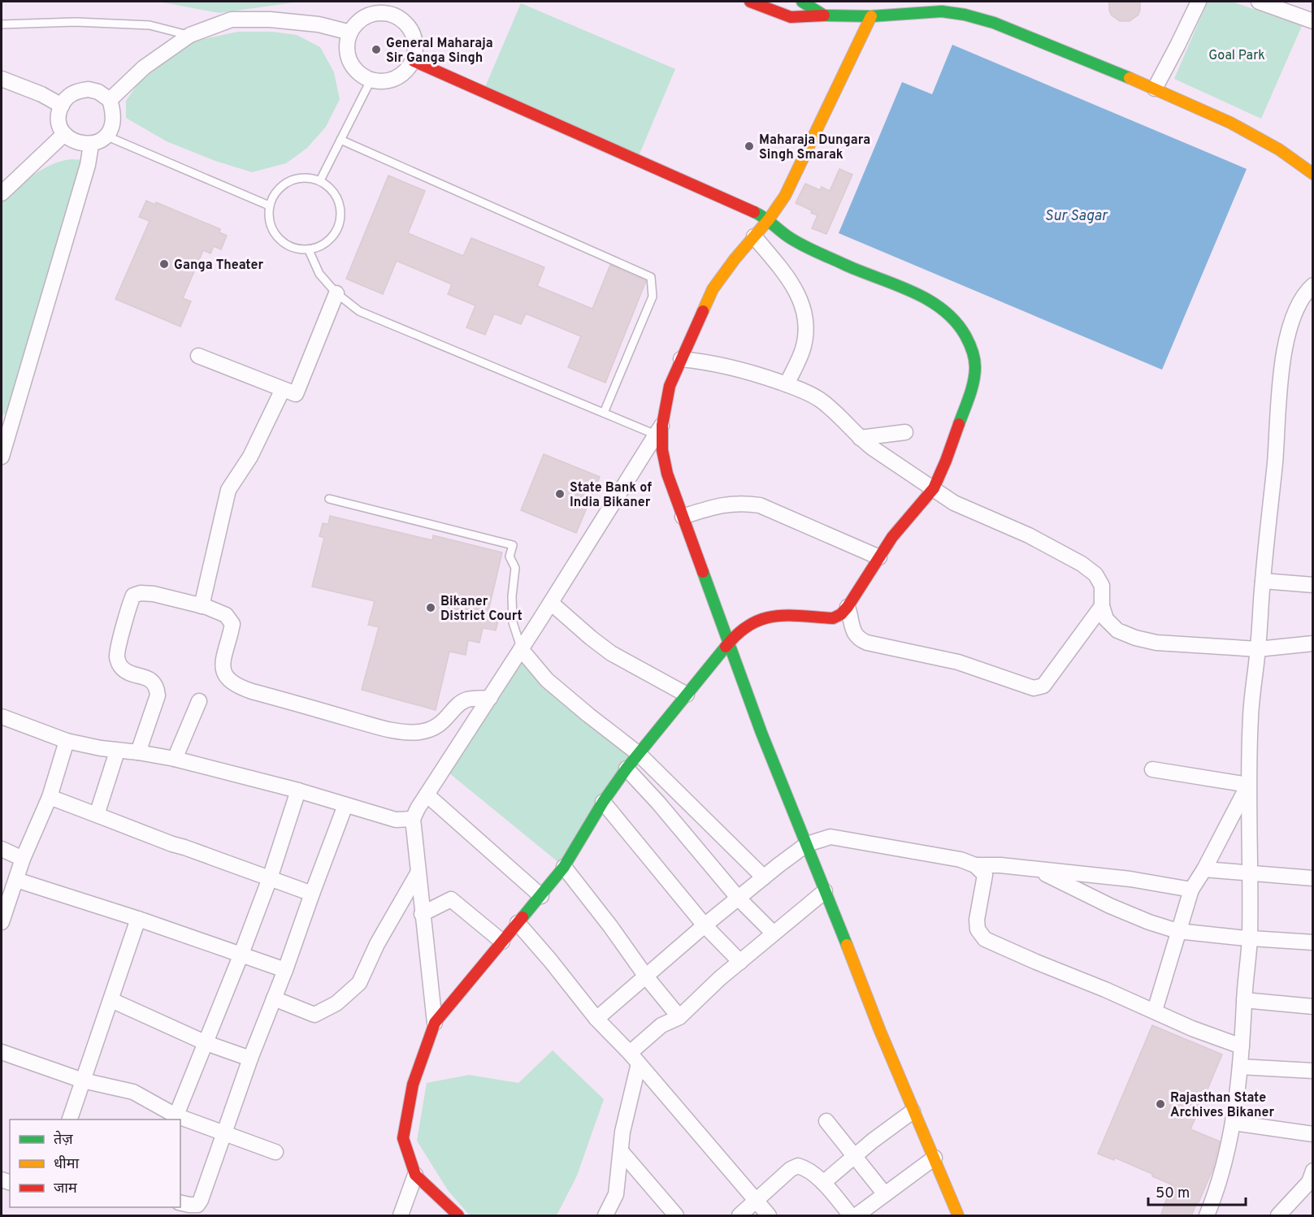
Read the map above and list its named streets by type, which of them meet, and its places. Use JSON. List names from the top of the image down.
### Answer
{
  "water": ["Sur Sagar"],
  "parks": ["Goal Park"],
  "places": [
    "General Maharaja Sir Ganga Singh",
    "Maharaja Dungara Singh Smarak",
    "Ganga Theater",
    "State Bank of India Bikaner",
    "Bikaner District Court",
    "Rajasthan State Archives Bikaner"
  ],
  "legend": ["तेज़", "धीमा", "जाम"],
  "scale_bar": "50 m"
}
